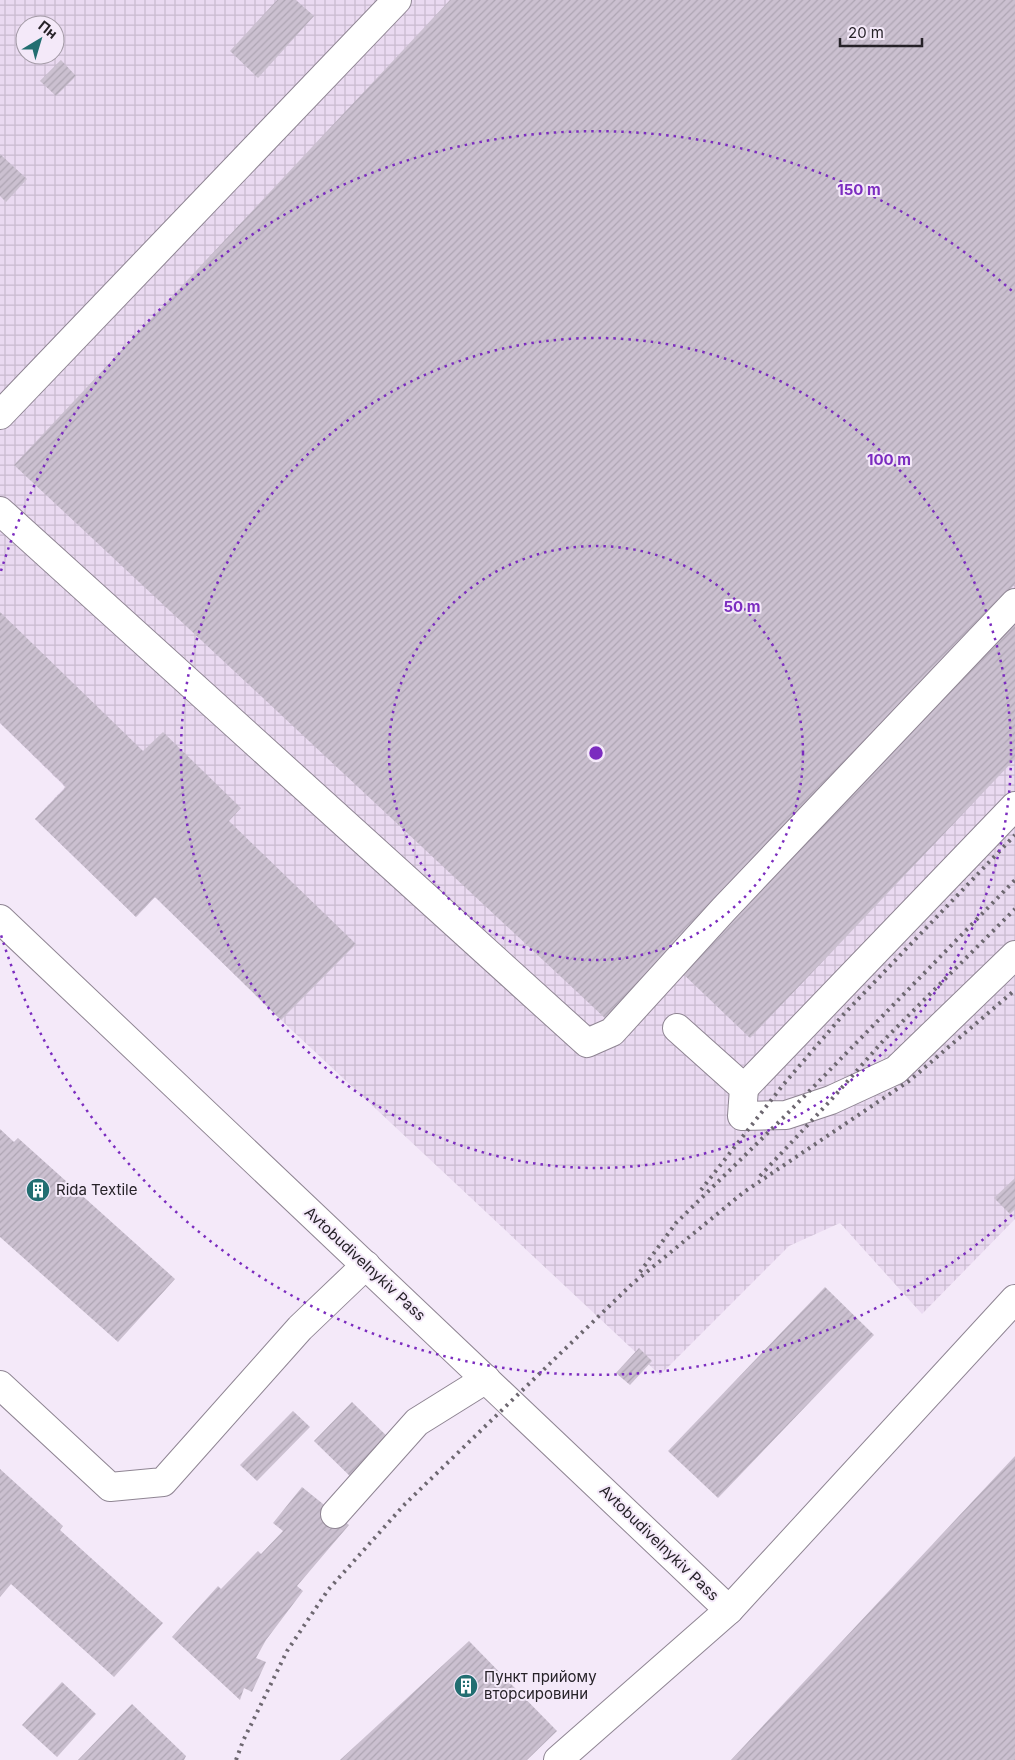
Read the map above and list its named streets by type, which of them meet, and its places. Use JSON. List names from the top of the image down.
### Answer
{
  "streets": {
    "street": ["Avtobudivelnykiv Pass"]
  },
  "places": {
    "building": ["Rida Textile", "Пункт прийому вторсировини"]
  },
  "scale_bar": "20 m",
  "north": "top right",
  "rings": ["150 m", "100 m", "50 m"]
}
